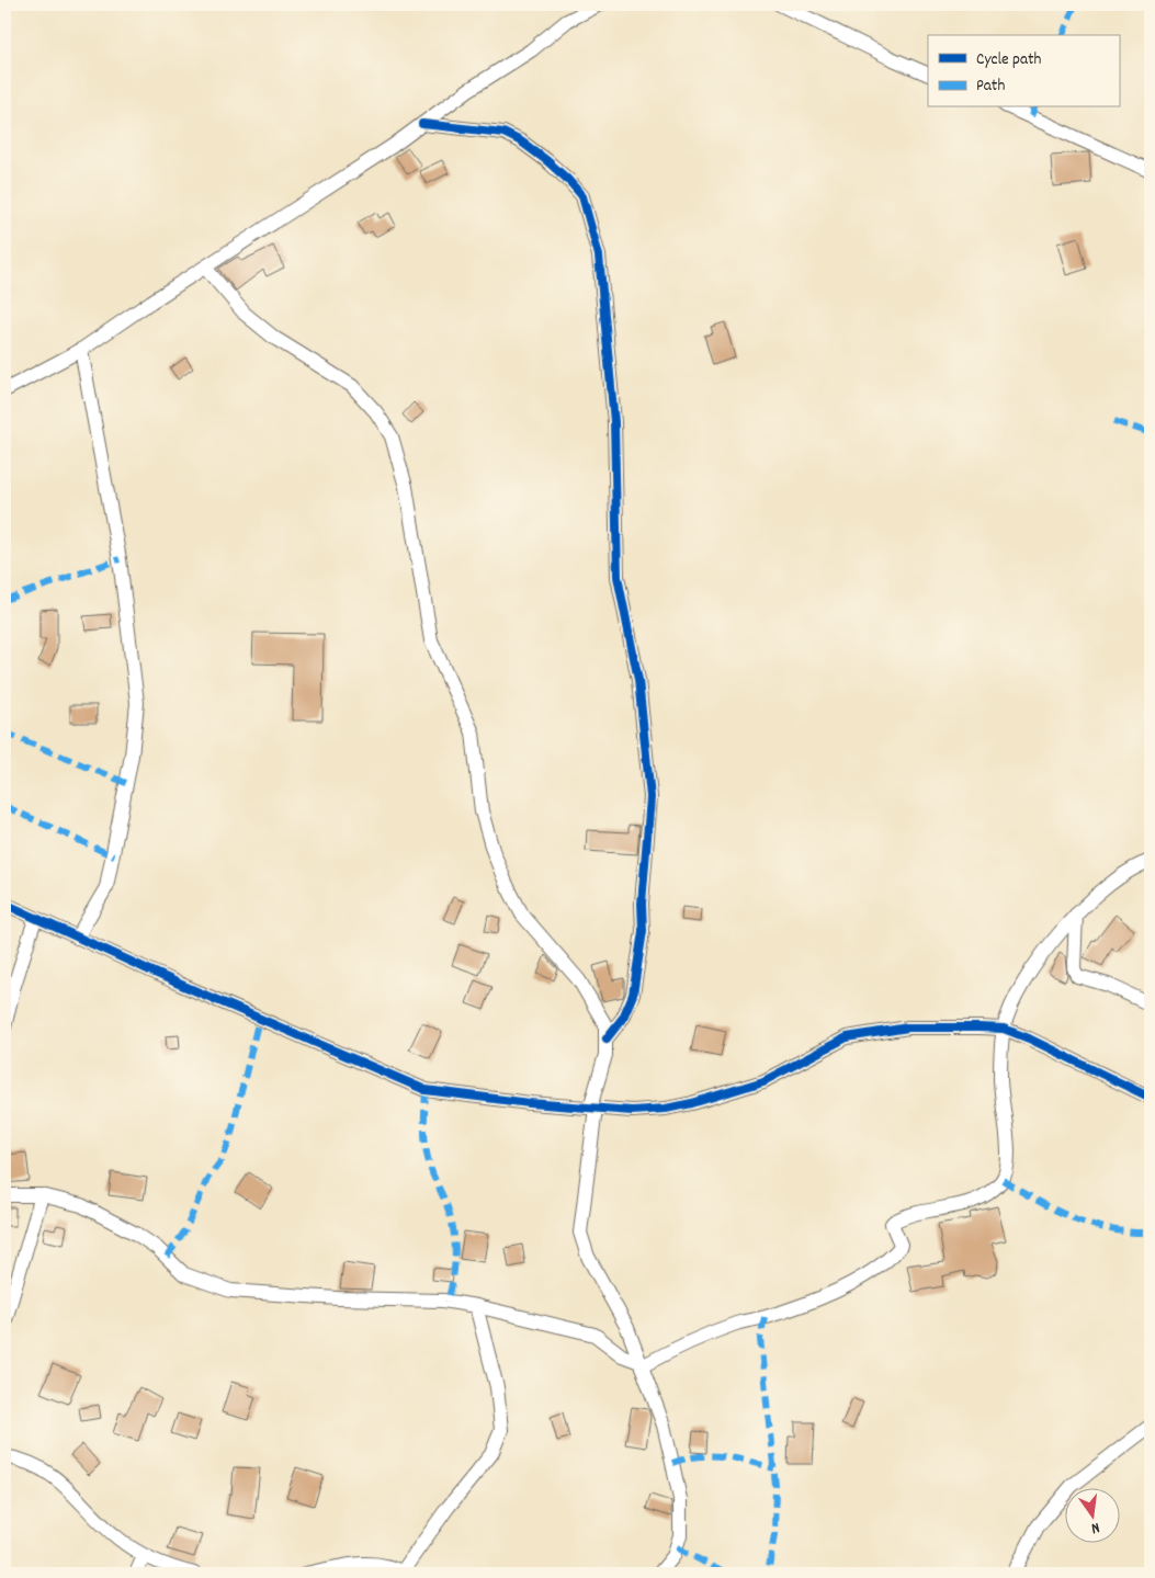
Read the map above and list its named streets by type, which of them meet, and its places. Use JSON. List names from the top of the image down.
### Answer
{
  "legend": ["Cycle path", "Path"],
  "north": "bottom"
}
